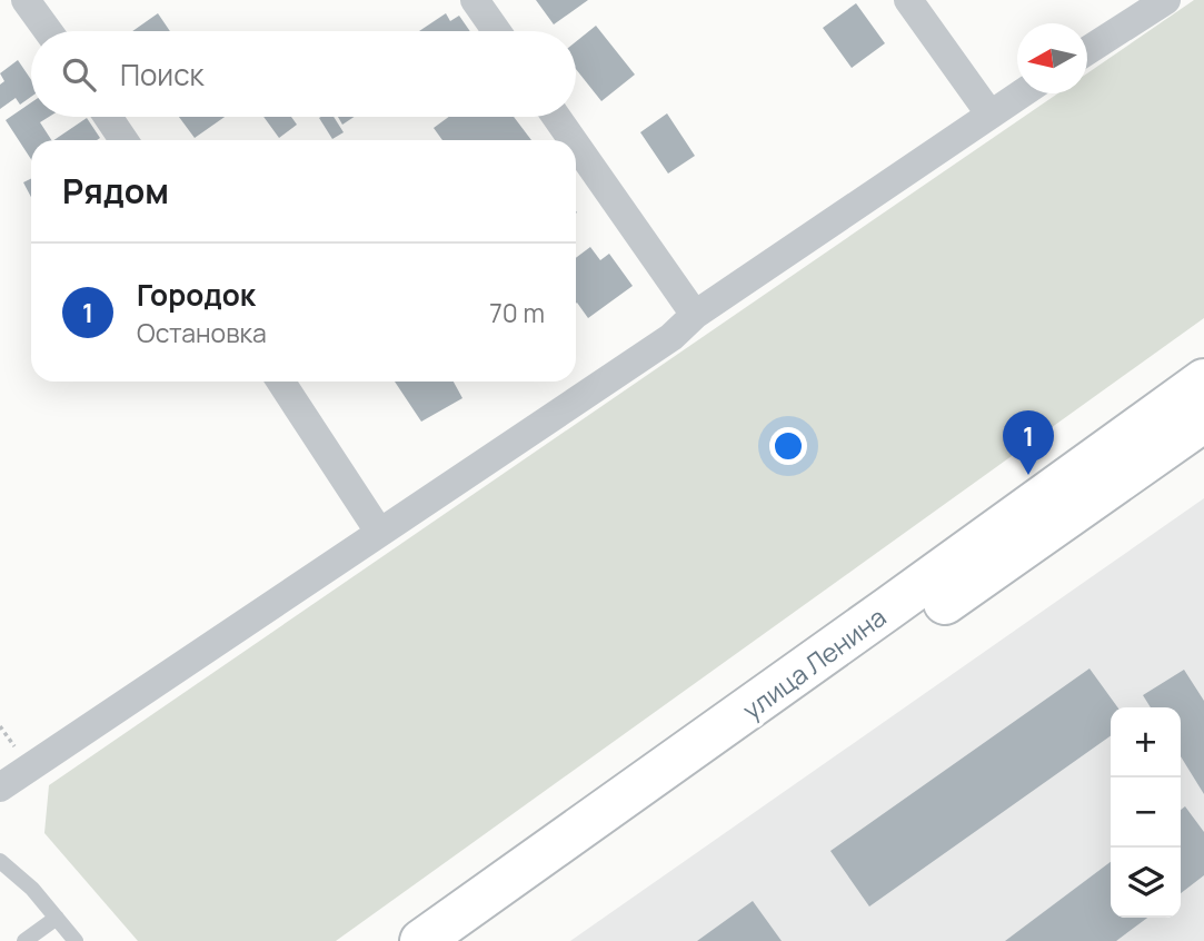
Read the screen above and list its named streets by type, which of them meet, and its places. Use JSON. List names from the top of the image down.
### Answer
{
  "streets": {
    "main road": ["улица Ленина"]
  },
  "north": "left",
  "page": {
    "search": "Поиск",
    "heading": "Рядом",
    "list": [
      {
        "mark": "1",
        "name": "Городок",
        "note": "Остановка",
        "value": "70 m"
      }
    ],
    "pins": "1",
    "map_buttons": ["+", "−"]
  }
}
